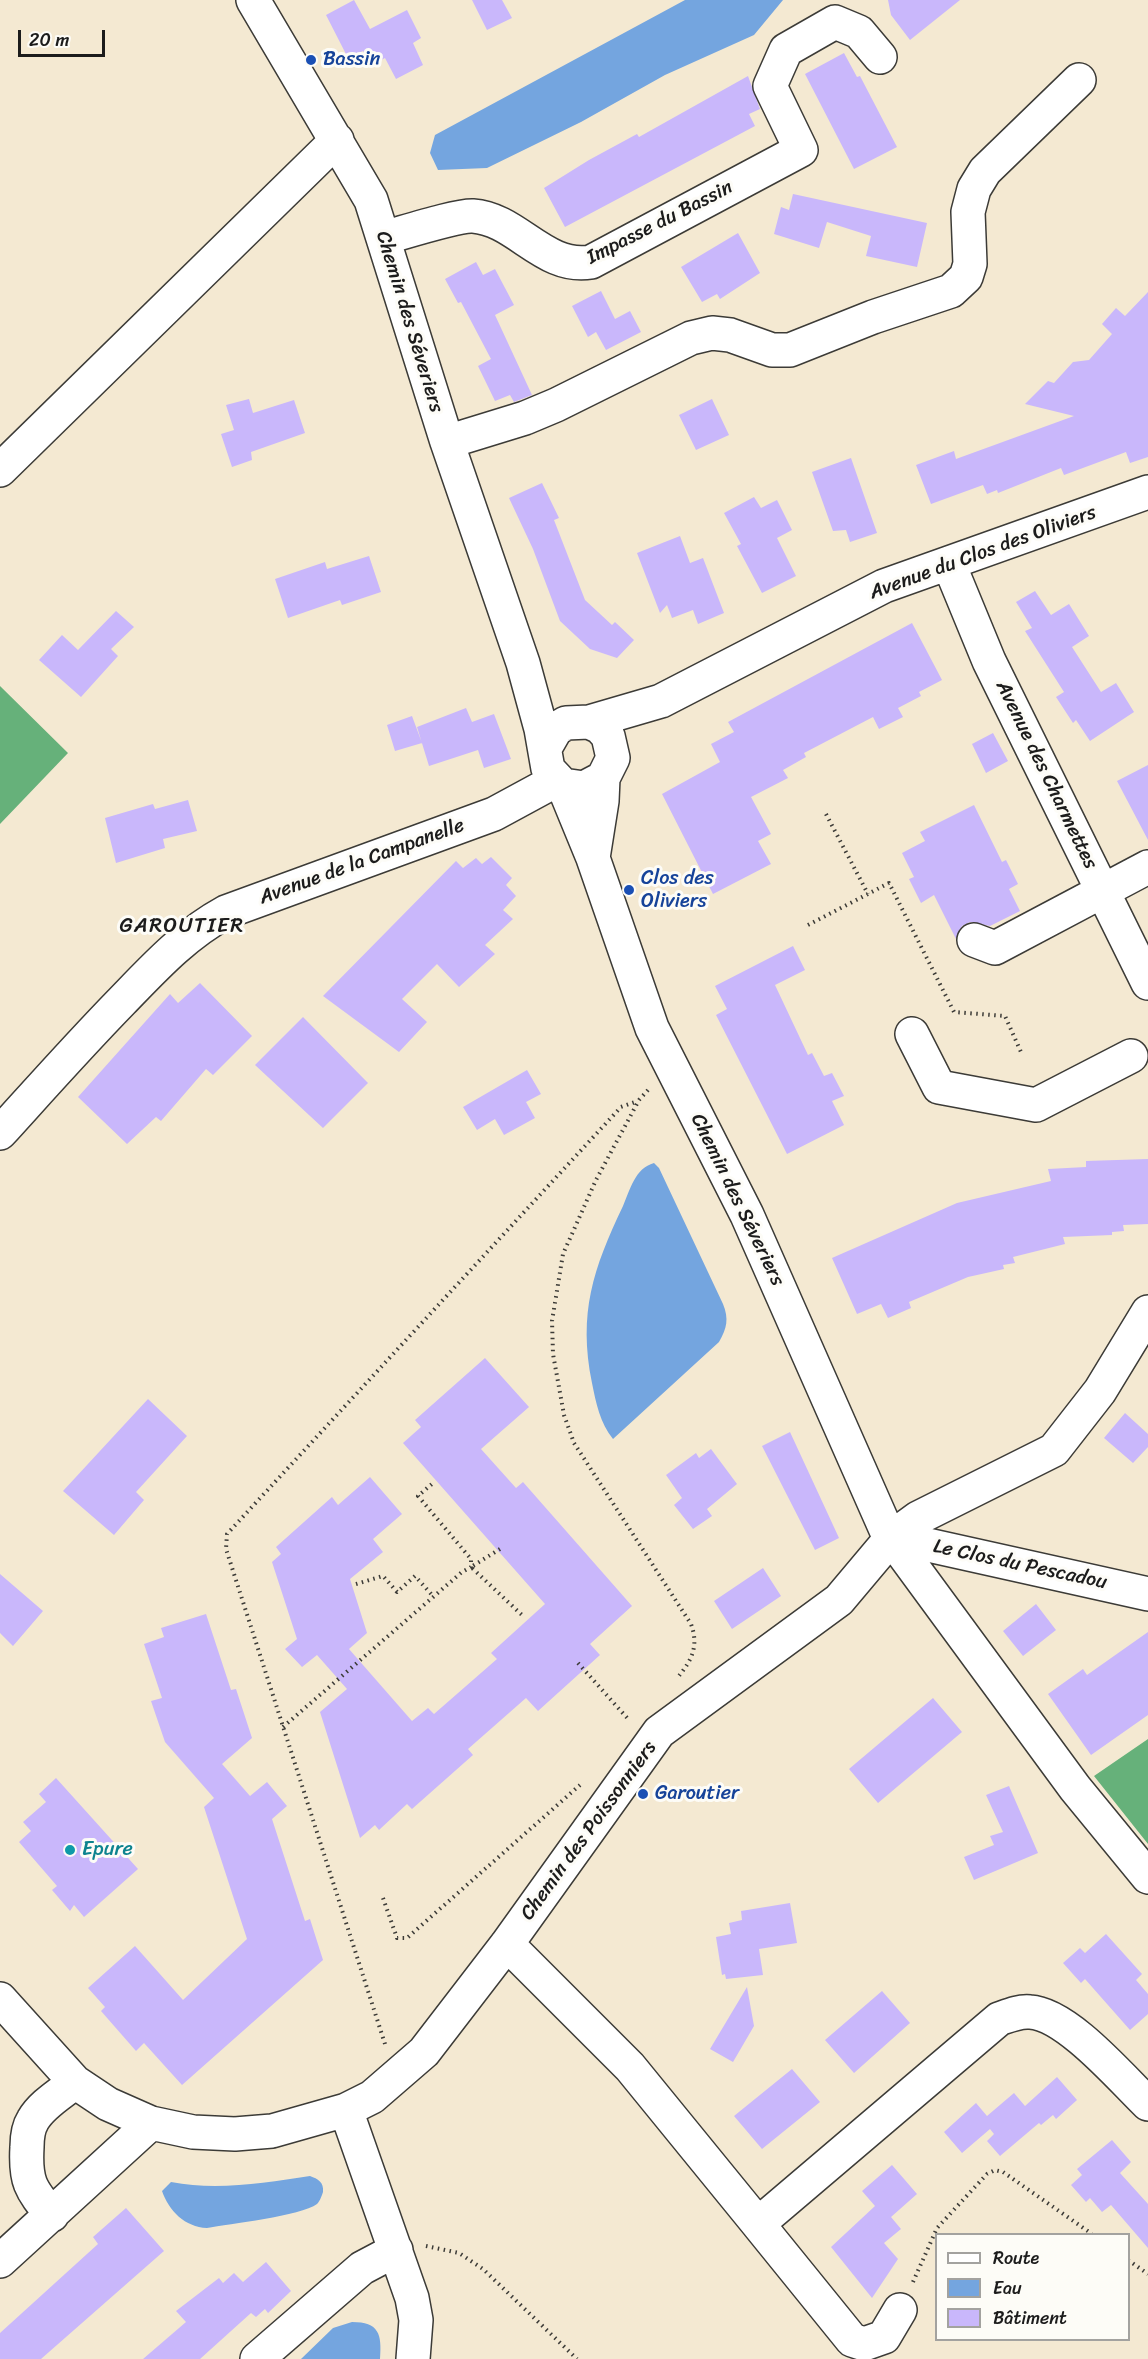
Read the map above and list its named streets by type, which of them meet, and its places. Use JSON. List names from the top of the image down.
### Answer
{
  "streets": {
    "street": [
      "Impasse du Bassin",
      "Chemin des Séveriers",
      "Avenue du Clos des Oliviers",
      "Avenue des Charmettes",
      "Avenue de la Campanelle",
      "Le Clos du Pescadou",
      "Chemin des Poissonniers"
    ]
  },
  "crossings": [
    ["Impasse du Bassin", "Chemin des Séveriers"],
    ["Chemin des Séveriers", "Avenue du Clos des Oliviers"],
    ["Chemin des Séveriers", "Avenue de la Campanelle"],
    ["Chemin des Séveriers", "Le Clos du Pescadou"],
    ["Chemin des Séveriers", "Chemin des Poissonniers"],
    ["Avenue du Clos des Oliviers", "Avenue des Charmettes"],
    ["Avenue du Clos des Oliviers", "Avenue de la Campanelle"],
    ["Le Clos du Pescadou", "Chemin des Poissonniers"]
  ],
  "districts": ["GAROUTIER"],
  "places": [
    "Bassin",
    "Clos des Oliviers",
    "Garoutier",
    "Epure"
  ],
  "legend": ["Route", "Eau", "Bâtiment"],
  "scale_bar": "20 m"
}
